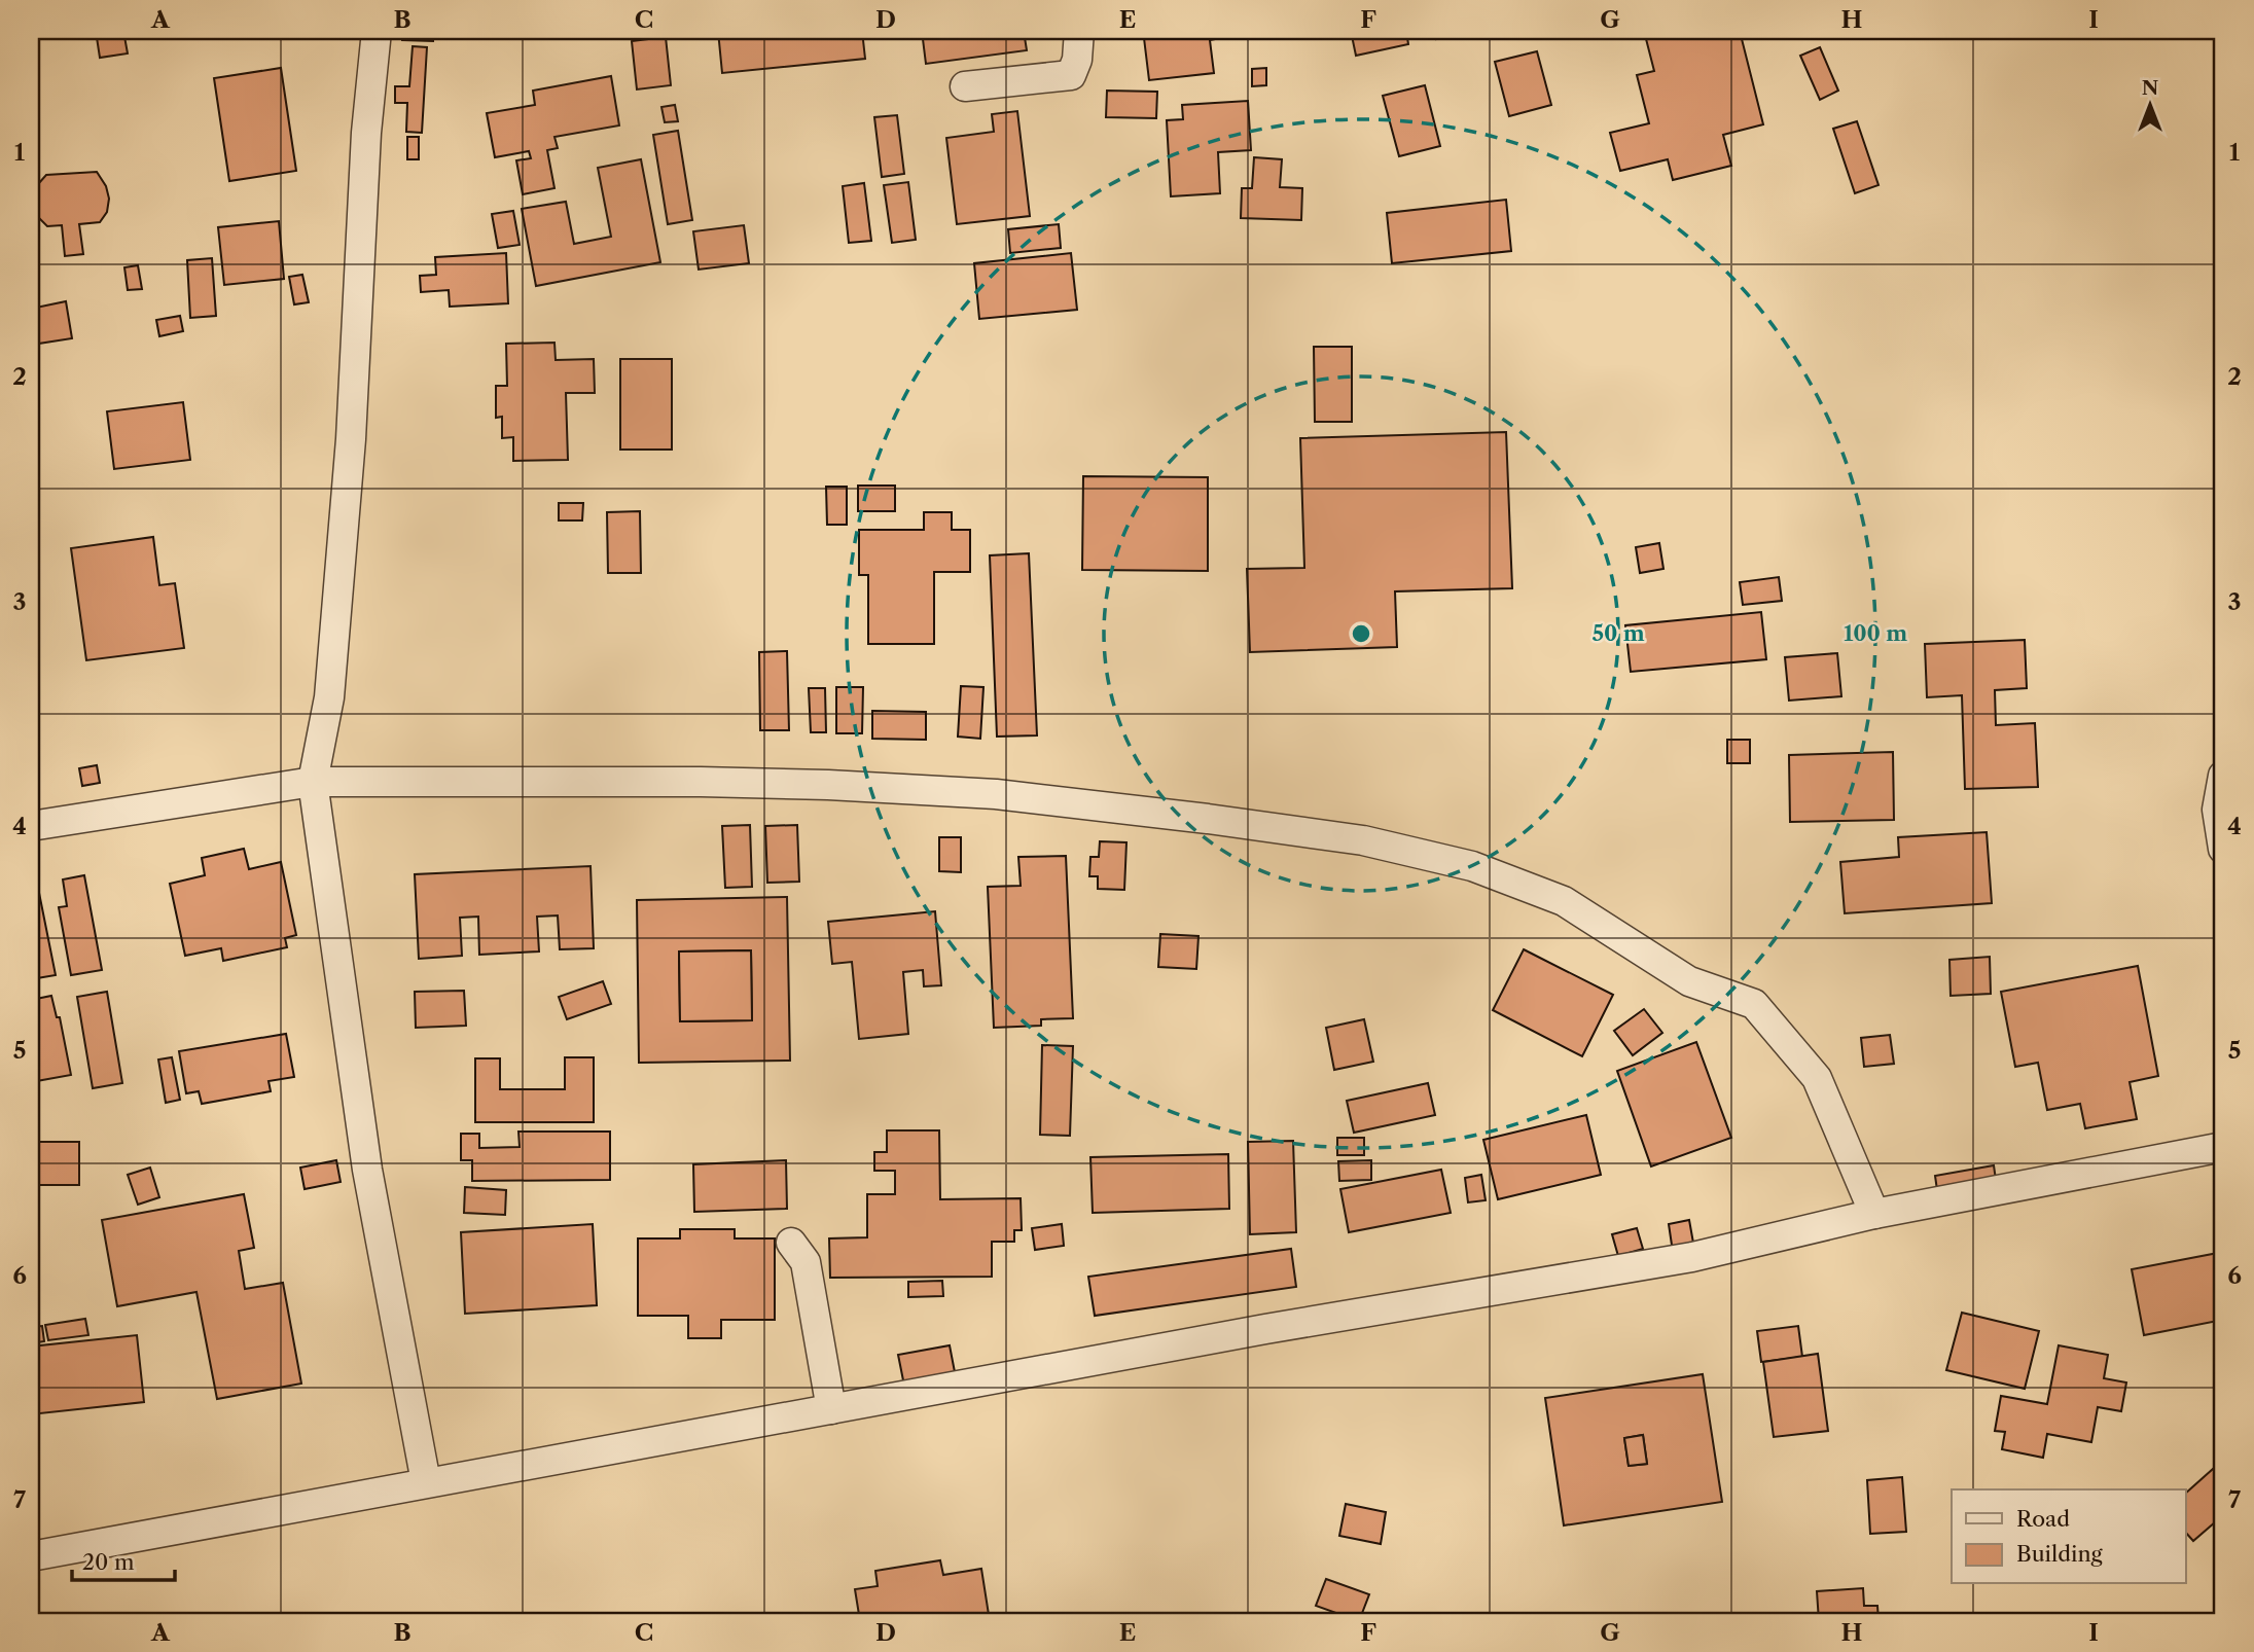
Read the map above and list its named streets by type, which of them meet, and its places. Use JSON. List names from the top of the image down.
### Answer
{
  "legend": ["Road", "Building"],
  "scale_bar": "20 m",
  "north": "top",
  "grid": {
    "columns": [
      "A",
      "B",
      "C",
      "D",
      "E",
      "F",
      "G",
      "H",
      "I"
    ],
    "rows": [
      "1",
      "2",
      "3",
      "4",
      "5",
      "6",
      "7"
    ]
  },
  "rings": ["50 m", "100 m"]
}
